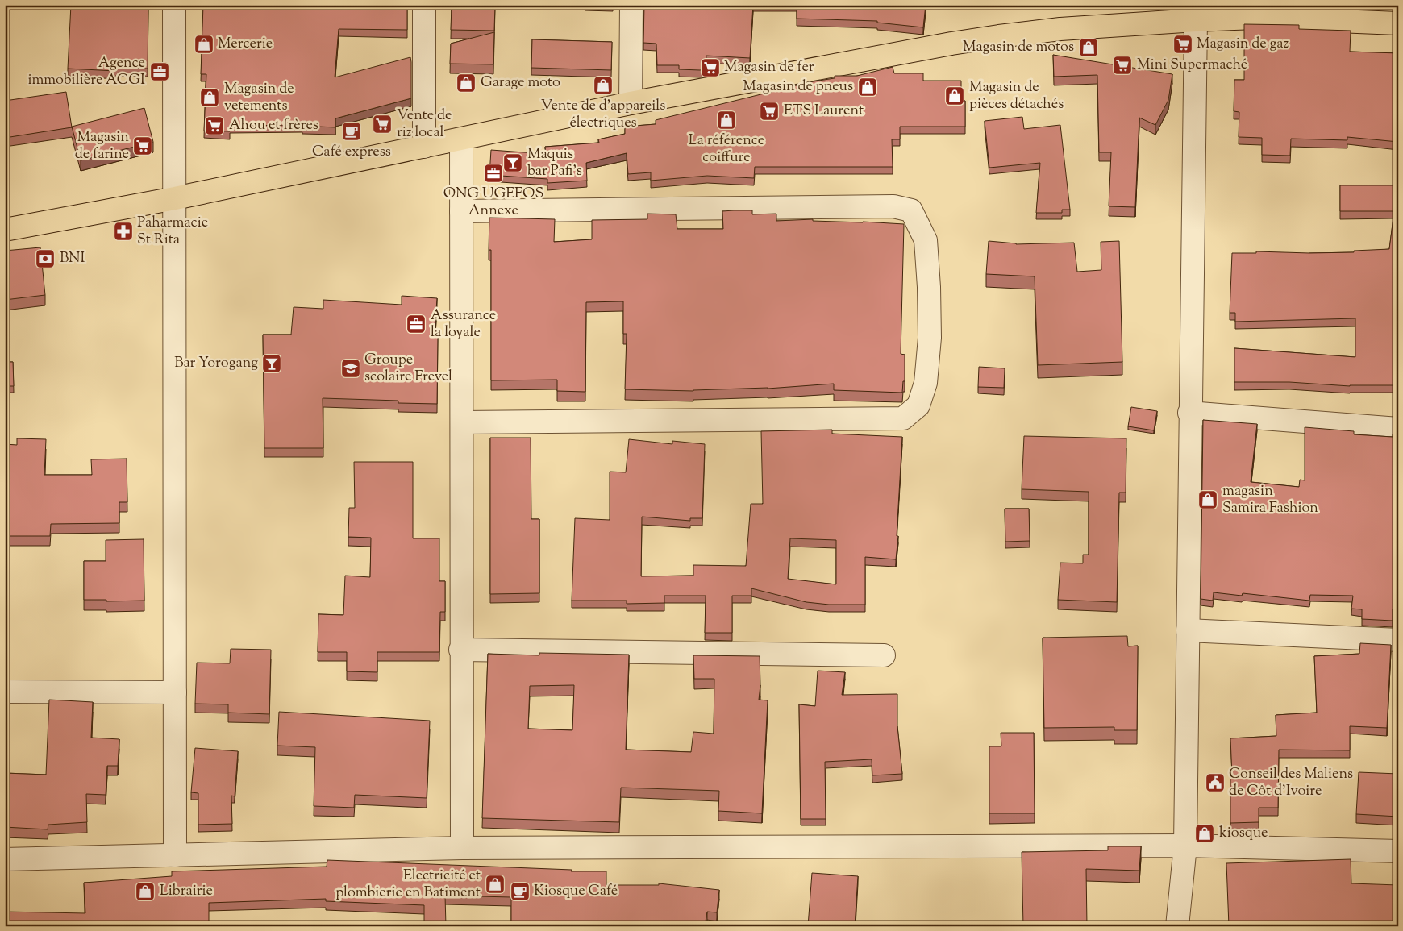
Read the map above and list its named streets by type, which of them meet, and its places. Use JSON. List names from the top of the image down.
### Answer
{
  "places": {
    "shop": [
      "Mercerie",
      "Magasin de motos",
      "Garage moto",
      "Vente de d'appareils électriques",
      "Magasin de pneus",
      "Magasin de pièces détachés",
      "Magasin de vetements",
      "La référence coiffure",
      "magasin Samira Fashion",
      "kiosque",
      "Electricité et plombierie en Batiment",
      "Librairie"
    ],
    "supermarket": [
      "Magasin de gaz",
      "Mini Supermaché",
      "Magasin de fer",
      "ETS Laurent",
      "Vente de riz local",
      "Ahou et frères",
      "Magasin de farine"
    ],
    "office": ["Agence immobilière ACGI", "ONG UGEFOS Annexe", "Assurance la loyale"],
    "cafe": ["Café express", "Kiosque Café"],
    "bar": ["Maquis bar Pafi's", "Bar Yorogang"],
    "pharmacy": ["Paharmacie St Rita"],
    "bank": ["BNI"],
    "school or university": ["Groupe scolaire Frevel"],
    "public building": ["Conseil des Maliens de Côt d'Ivoire"]
  }
}
